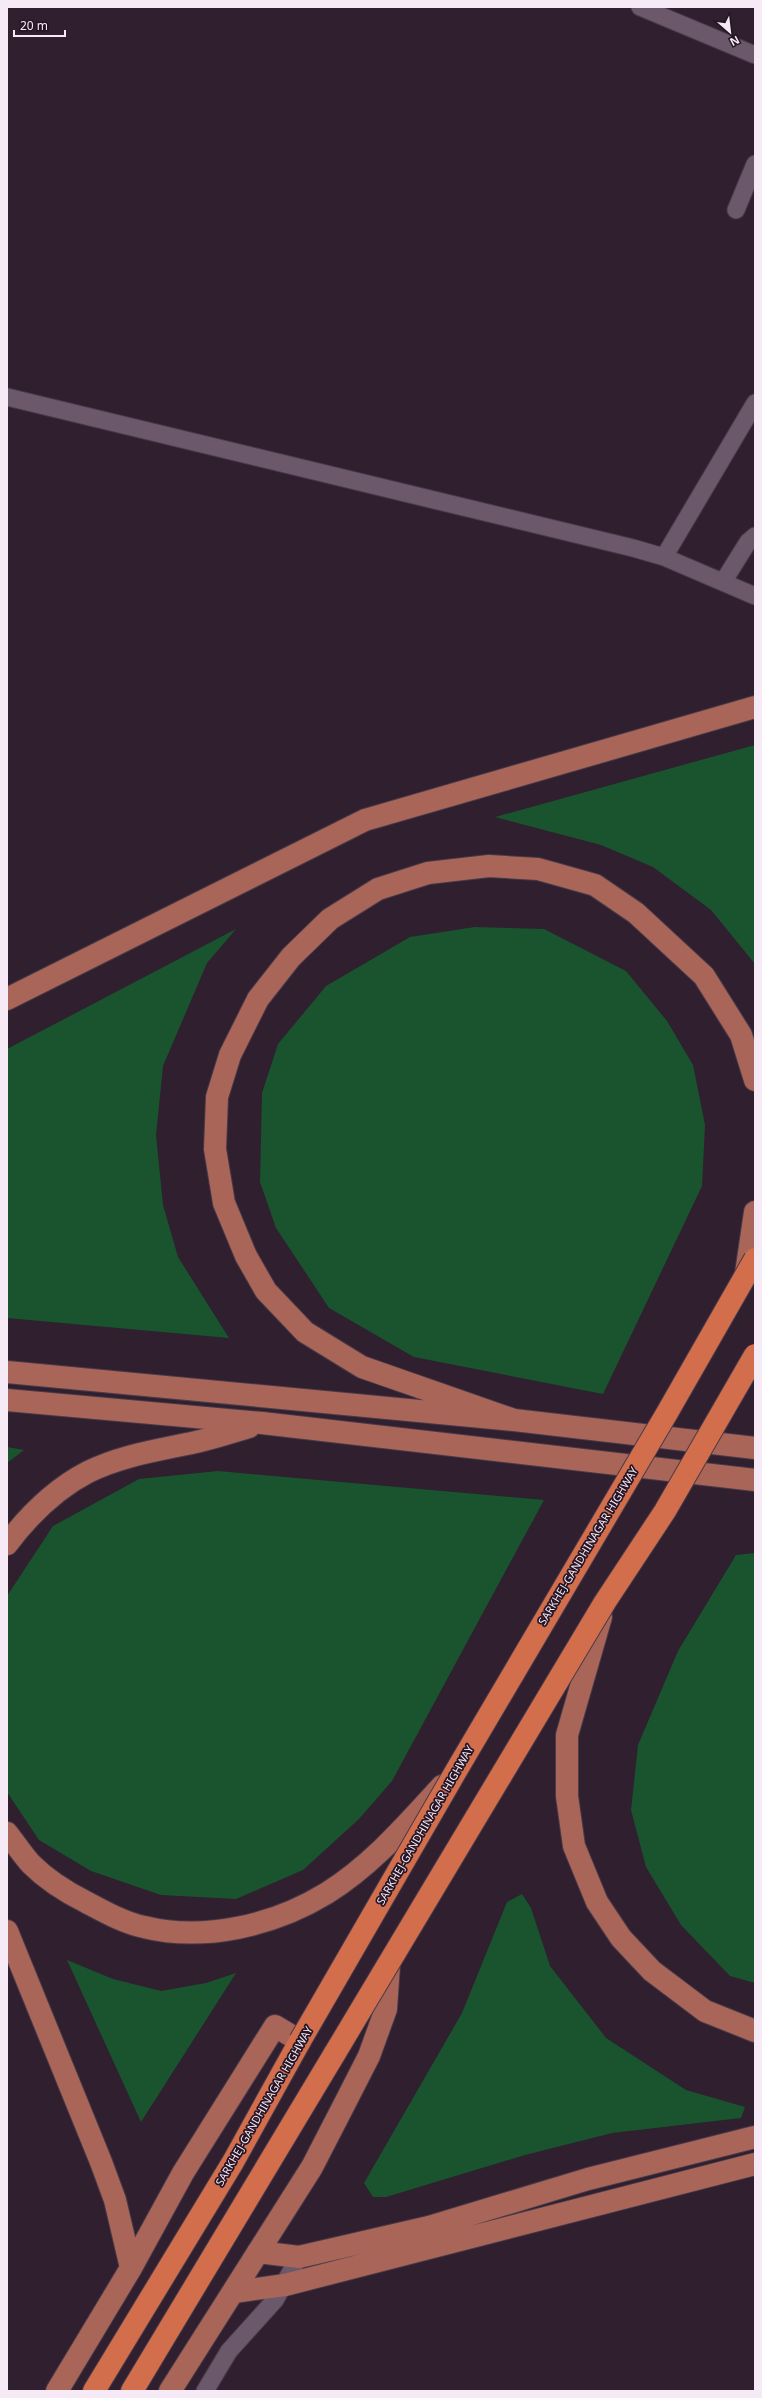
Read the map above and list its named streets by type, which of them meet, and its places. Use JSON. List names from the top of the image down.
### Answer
{
  "streets": {
    "highway": ["SARKHEJ-GANDHINAGAR HIGHWAY"]
  },
  "scale_bar": "20 m",
  "north": "bottom right"
}
